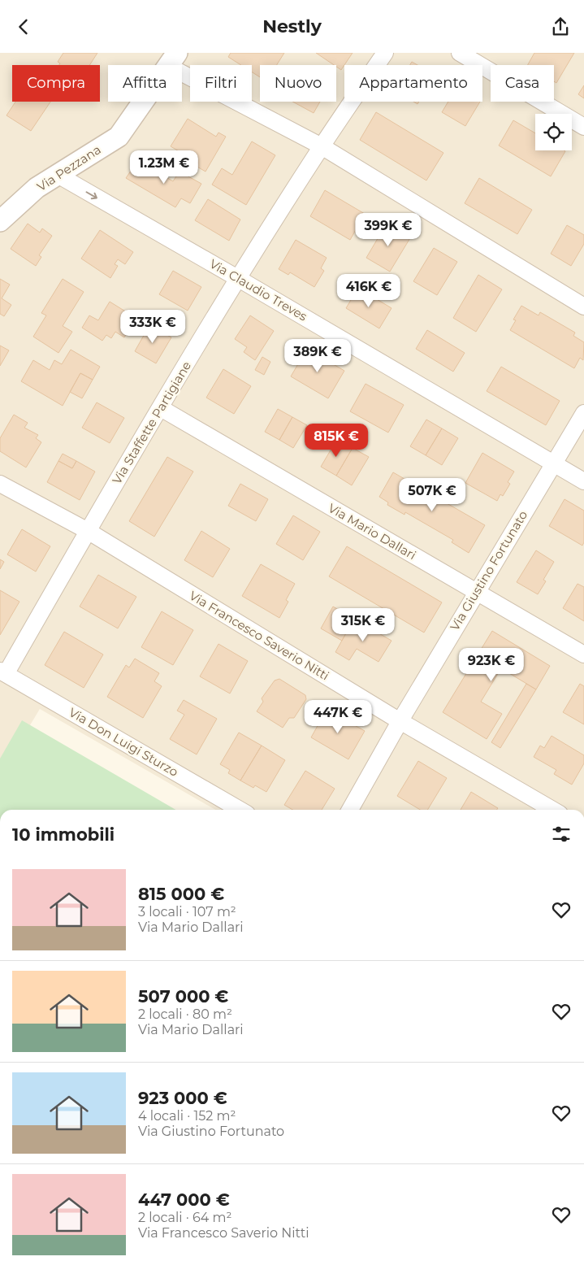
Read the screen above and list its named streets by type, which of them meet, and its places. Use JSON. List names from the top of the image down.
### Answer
{
  "streets": {
    "street": [
      "Via Pezzana",
      "Via Claudio Treves",
      "Via Staffette Partigiane",
      "Via Mario Dallari",
      "Via Giustino Fortunato",
      "Via Francesco Saverio Nitti",
      "Via Don Luigi Sturzo"
    ]
  },
  "crossings": [
    ["Via Pezzana", "Via Claudio Treves"],
    ["Via Claudio Treves", "Via Staffette Partigiane"],
    ["Via Claudio Treves", "Via Giustino Fortunato"],
    ["Via Staffette Partigiane", "Via Mario Dallari"],
    ["Via Staffette Partigiane", "Via Francesco Saverio Nitti"],
    ["Via Staffette Partigiane", "Via Don Luigi Sturzo"],
    ["Via Mario Dallari", "Via Giustino Fortunato"],
    ["Via Giustino Fortunato", "Via Francesco Saverio Nitti"]
  ],
  "page": {
    "header": "Nestly",
    "chip": [
      "Compra",
      "Affitta",
      "Filtri",
      "Nuovo",
      "Appartamento",
      "Casa"
    ],
    "price": [
      "1.23M €",
      "399K €",
      "416K €",
      "333K €",
      "389K €",
      "815K €",
      "507K €",
      "315K €",
      "923K €",
      "447K €"
    ],
    "heading": "10 immobili",
    "list": [
      {
        "name": "815 000 €",
        "note": "3 locali · 107 m² · Via Mario Dallari"
      },
      {
        "name": "507 000 €",
        "note": "2 locali · 80 m² · Via Mario Dallari"
      },
      {
        "name": "923 000 €",
        "note": "4 locali · 152 m² · Via Giustino Fortunato"
      },
      {
        "name": "447 000 €",
        "note": "2 locali · 64 m² · Via Francesco Saverio Nitti"
      }
    ]
  }
}
